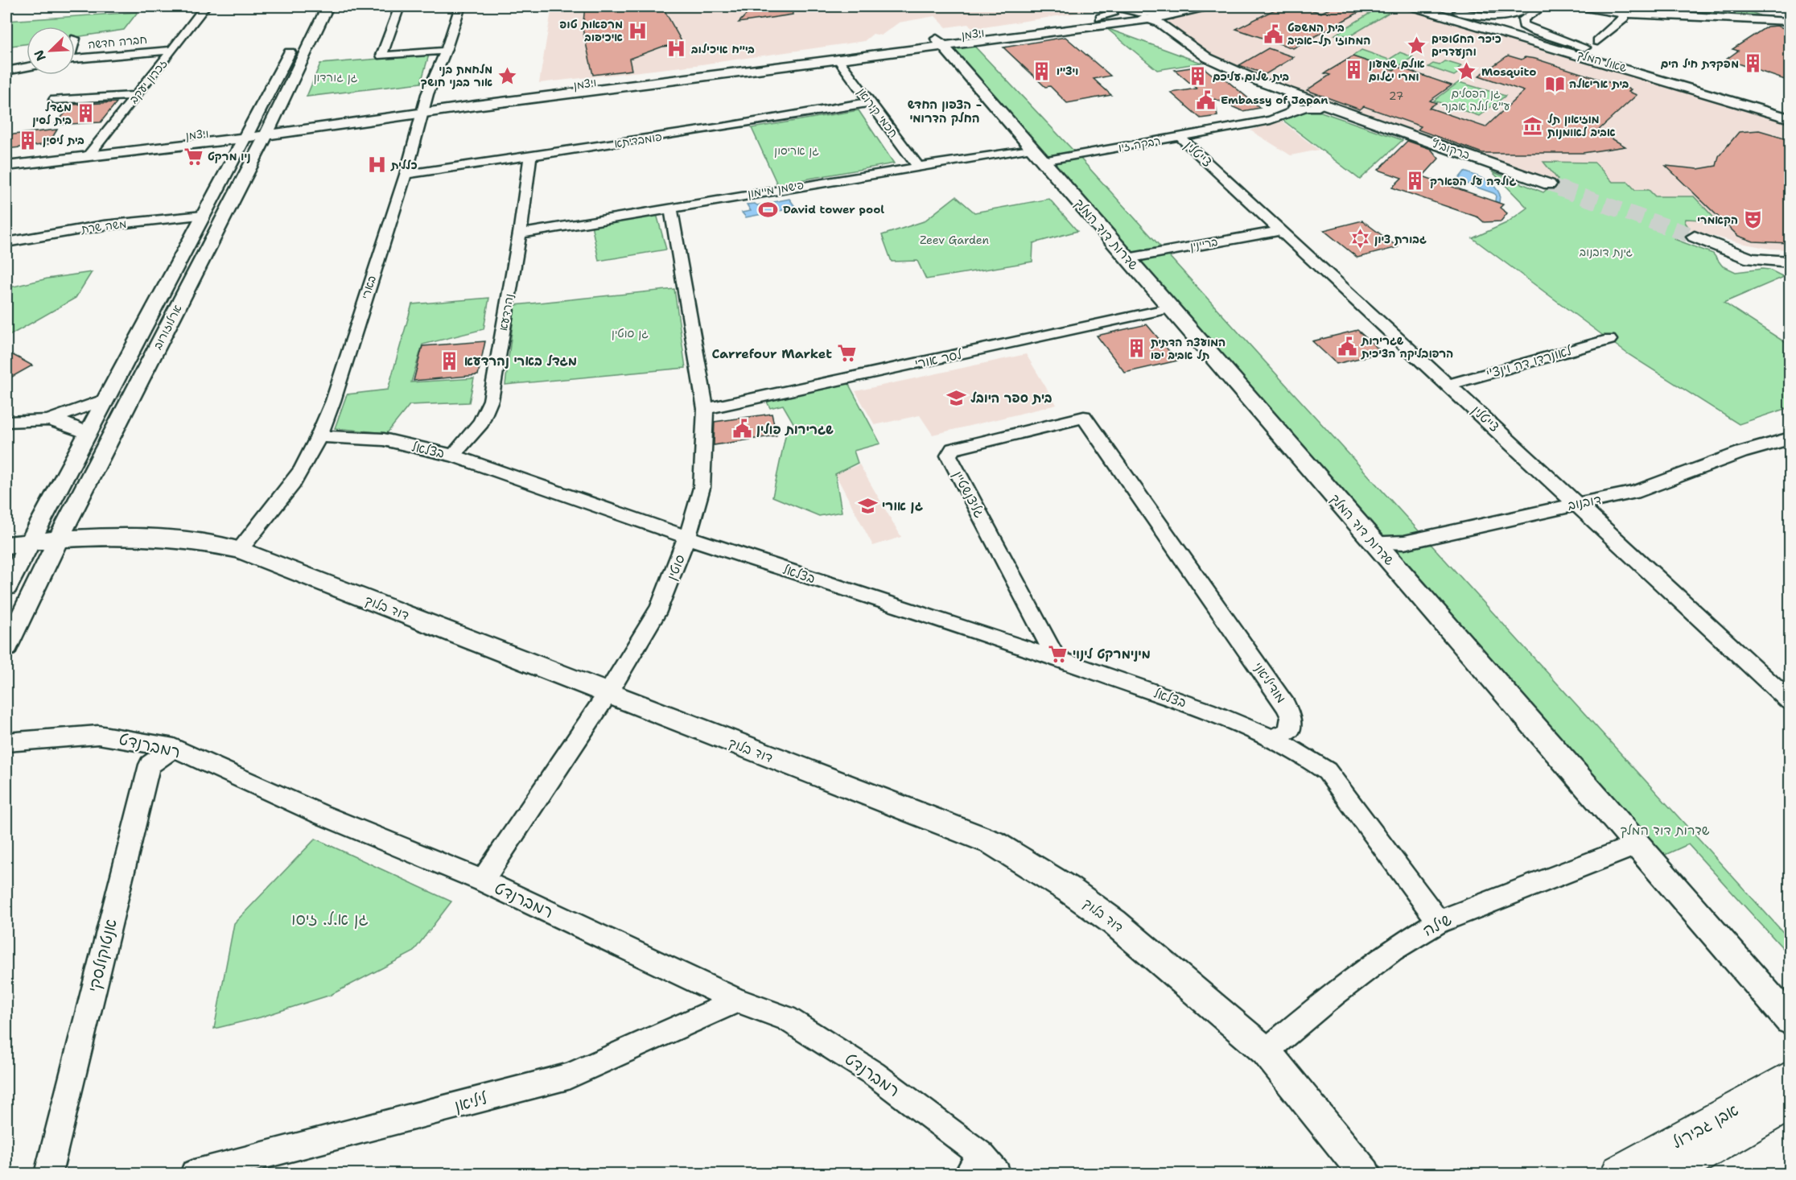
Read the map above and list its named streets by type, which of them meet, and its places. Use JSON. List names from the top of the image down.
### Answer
{
  "streets": {
    "main road": ["אבן גבירול"],
    "street": [
      "ויצמן",
      "חברה חדשה",
      "שאול המלך",
      "זכרון יעקב",
      "חכמי קירואן",
      "פומבדיתא",
      "רבקה זיו",
      "ברקוביץ",
      "צייטלין",
      "פישמן מיימון",
      "משה שרת",
      "שדרות דוד המלך",
      "בריינין",
      "בארי",
      "נהרדעא",
      "ארלוזורוב",
      "לסר אורי",
      "לאונרדו דה וינצ'י",
      "בצלאל",
      "גליצנשטיין",
      "דובנוב",
      "סוטין",
      "דוד בלוך",
      "מודיליאני",
      "רמברנדט",
      "שילה",
      "אנטוקולסקי",
      "ליליאן"
    ]
  },
  "crossings": [
    ["ויצמן", "זכרון יעקב"],
    ["ויצמן", "חכמי קירואן"],
    ["ויצמן", "ברקוביץ"],
    ["ויצמן", "שדרות דוד המלך"],
    ["ויצמן", "בארי"],
    ["ויצמן", "ארלוזורוב"],
    ["חברה חדשה", "זכרון יעקב"],
    ["חכמי קירואן", "פומבדיתא"],
    ["חכמי קירואן", "פישמן מיימון"],
    ["פומבדיתא", "בארי"],
    ["פומבדיתא", "נהרדעא"],
    ["רבקה זיו", "ברקוביץ"],
    ["רבקה זיו", "צייטלין"],
    ["רבקה זיו", "שדרות דוד המלך"],
    ["צייטלין", "בריינין"],
    ["צייטלין", "לאונרדו דה וינצ'י"],
    ["צייטלין", "דובנוב"],
    ["פישמן מיימון", "שדרות דוד המלך"],
    ["פישמן מיימון", "נהרדעא"],
    ["פישמן מיימון", "סוטין"],
    ["משה שרת", "ארלוזורוב"],
    ["שדרות דוד המלך", "בריינין"],
    ["שדרות דוד המלך", "לסר אורי"],
    ["שדרות דוד המלך", "דובנוב"],
    ["שדרות דוד המלך", "שילה"],
    ["בארי", "בצלאל"],
    ["בארי", "דוד בלוך"],
    ["נהרדעא", "בצלאל"],
    ["ארלוזורוב", "דוד בלוך"],
    ["לסר אורי", "סוטין"],
    ["בצלאל", "גליצנשטיין"],
    ["בצלאל", "סוטין"],
    ["בצלאל", "מודיליאני"],
    ["גליצנשטיין", "מודיליאני"],
    ["סוטין", "דוד בלוך"],
    ["סוטין", "רמברנדט"],
    ["דוד בלוך", "שילה"],
    ["רמברנדט", "אנטוקולסקי"],
    ["רמברנדט", "ליליאן"]
  ],
  "districts": ["הצפון החדש - החלק הדרומי"],
  "parks": [
    "גן גורדון",
    "גן הפסלים ע\"ש לולה אבנר",
    "גן אריסון",
    "Zeev Garden",
    "גינת דובנוב",
    "גן סוטין",
    "שדרות דוד המלך",
    "גן א.ל. זיסו"
  ],
  "places": {
    "hospital": ["מרפאות טופ איכיפוב", "בי\"ח איכילוב", "כללית"],
    "public building": [
      "בית המשפט המחוזי תל-אביב",
      "Embassy of Japan",
      "שגרירות הרפובליקה הצ'כית",
      "שגרירות פולין"
    ],
    "place": ["כיכר החטופים והנעדרים", "Mosquito", "מלחמת בני אור בבני חושך"],
    "building": [
      "מפקדת חיל הים",
      "אולם שמעון ומרי יגלום",
      "ויצ\"ו",
      "בית שלום עליכם",
      "מגדל בית לסין",
      "בית ליסין",
      "גולדה על הפארק",
      "המועצה הדתית תל אביב יפו",
      "מגדל בארי נהרדעא"
    ],
    "library": ["בית אריאלה"],
    "museum": ["מוזיאון תל אביב לאומנות"],
    "supermarket": ["ניו מרקט", "Carrefour Market", "מינימרקט לינוי"],
    "sports": ["David tower pool"],
    "theatre": ["הקאמרי"],
    "synagogue": ["גבורת ציון"],
    "school or university": ["בית ספר היובל", "גן אורי"]
  },
  "house_numbers": ["27"],
  "north": "bottom left"
}
